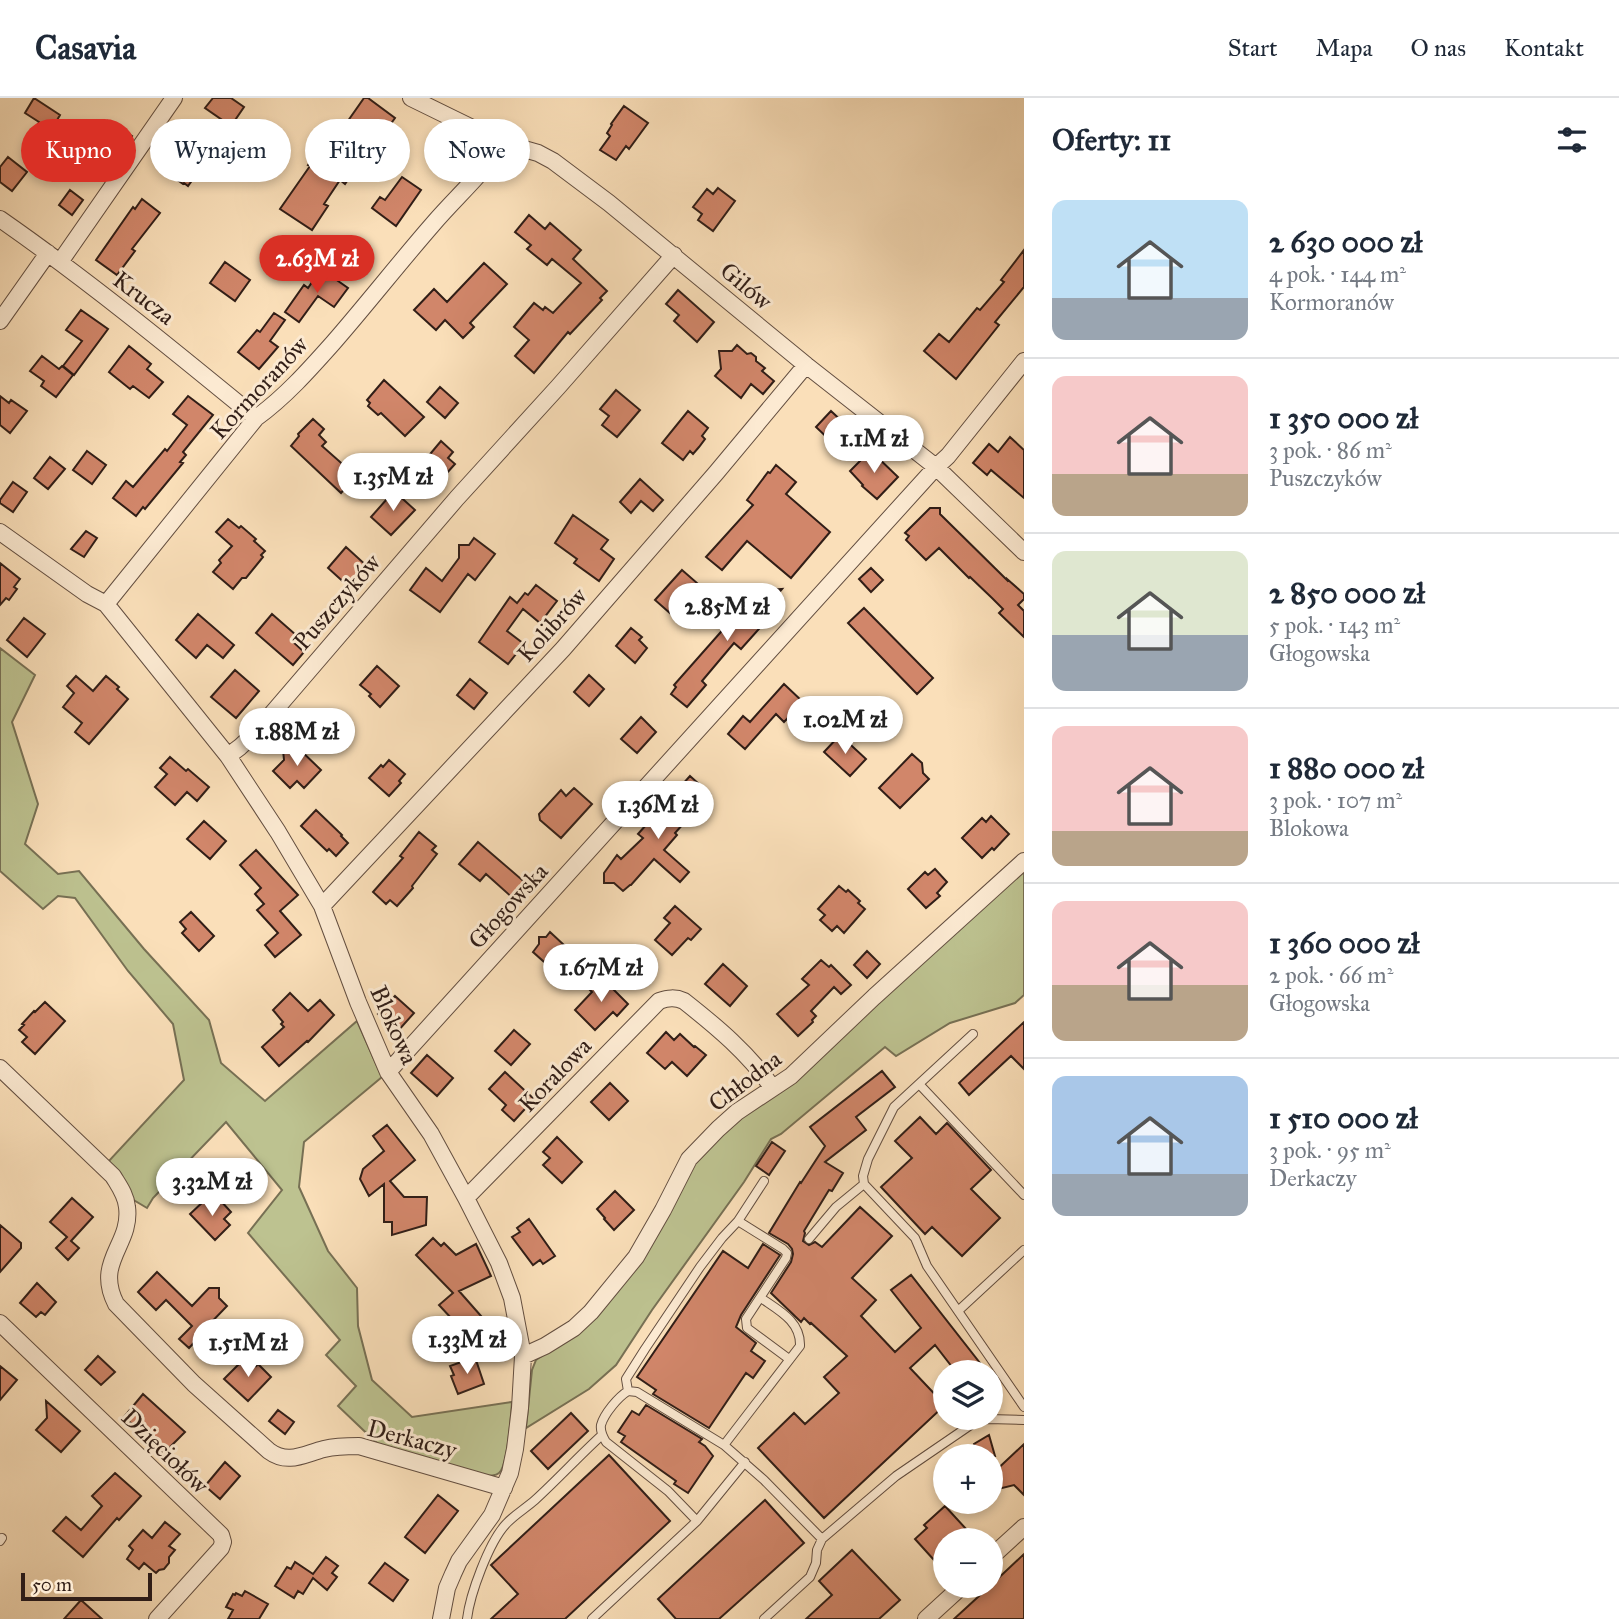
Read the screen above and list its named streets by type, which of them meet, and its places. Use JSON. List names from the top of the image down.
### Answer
{
  "streets": {
    "street": [
      "Gilów",
      "Krucza",
      "Kormoranów",
      "Puszczyków",
      "Kolibrów",
      "Głogowska",
      "Blokowa",
      "Koralowa",
      "Chłodna",
      "Derkaczy",
      "Dzięciołów"
    ]
  },
  "crossings": [
    ["Gilów", "Puszczyków"],
    ["Gilów", "Kolibrów"],
    ["Gilów", "Głogowska"],
    ["Krucza", "Kormoranów"],
    ["Kormoranów", "Blokowa"],
    ["Puszczyków", "Blokowa"],
    ["Kolibrów", "Blokowa"],
    ["Głogowska", "Blokowa"],
    ["Blokowa", "Koralowa"],
    ["Blokowa", "Chłodna"],
    ["Blokowa", "Derkaczy"],
    ["Koralowa", "Chłodna"]
  ],
  "scale_bar": "50 m",
  "page": {
    "header": "Casavia",
    "nav": [
      "Start",
      "Mapa",
      "O nas",
      "Kontakt"
    ],
    "heading": "Oferty: 11",
    "chip": [
      "Kupno",
      "Wynajem",
      "Filtry",
      "Nowe"
    ],
    "list": [
      {
        "name": "2 630 000 zł",
        "note": "4 pok. · 144 m² · Kormoranów"
      },
      {
        "name": "1 350 000 zł",
        "note": "3 pok. · 86 m² · Puszczyków"
      },
      {
        "name": "2 850 000 zł",
        "note": "5 pok. · 143 m² · Głogowska"
      },
      {
        "name": "1 880 000 zł",
        "note": "3 pok. · 107 m² · Blokowa"
      },
      {
        "name": "1 360 000 zł",
        "note": "2 pok. · 66 m² · Głogowska"
      },
      {
        "name": "1 510 000 zł",
        "note": "3 pok. · 95 m² · Derkaczy"
      }
    ],
    "price": [
      "2.63M zł",
      "1.1M zł",
      "1.35M zł",
      "2.85M zł",
      "1.02M zł",
      "1.88M zł",
      "1.36M zł",
      "1.67M zł",
      "3.32M zł",
      "1.33M zł",
      "1.51M zł"
    ],
    "map_buttons": ["+", "−"],
    "scale": "50 m"
  }
}
